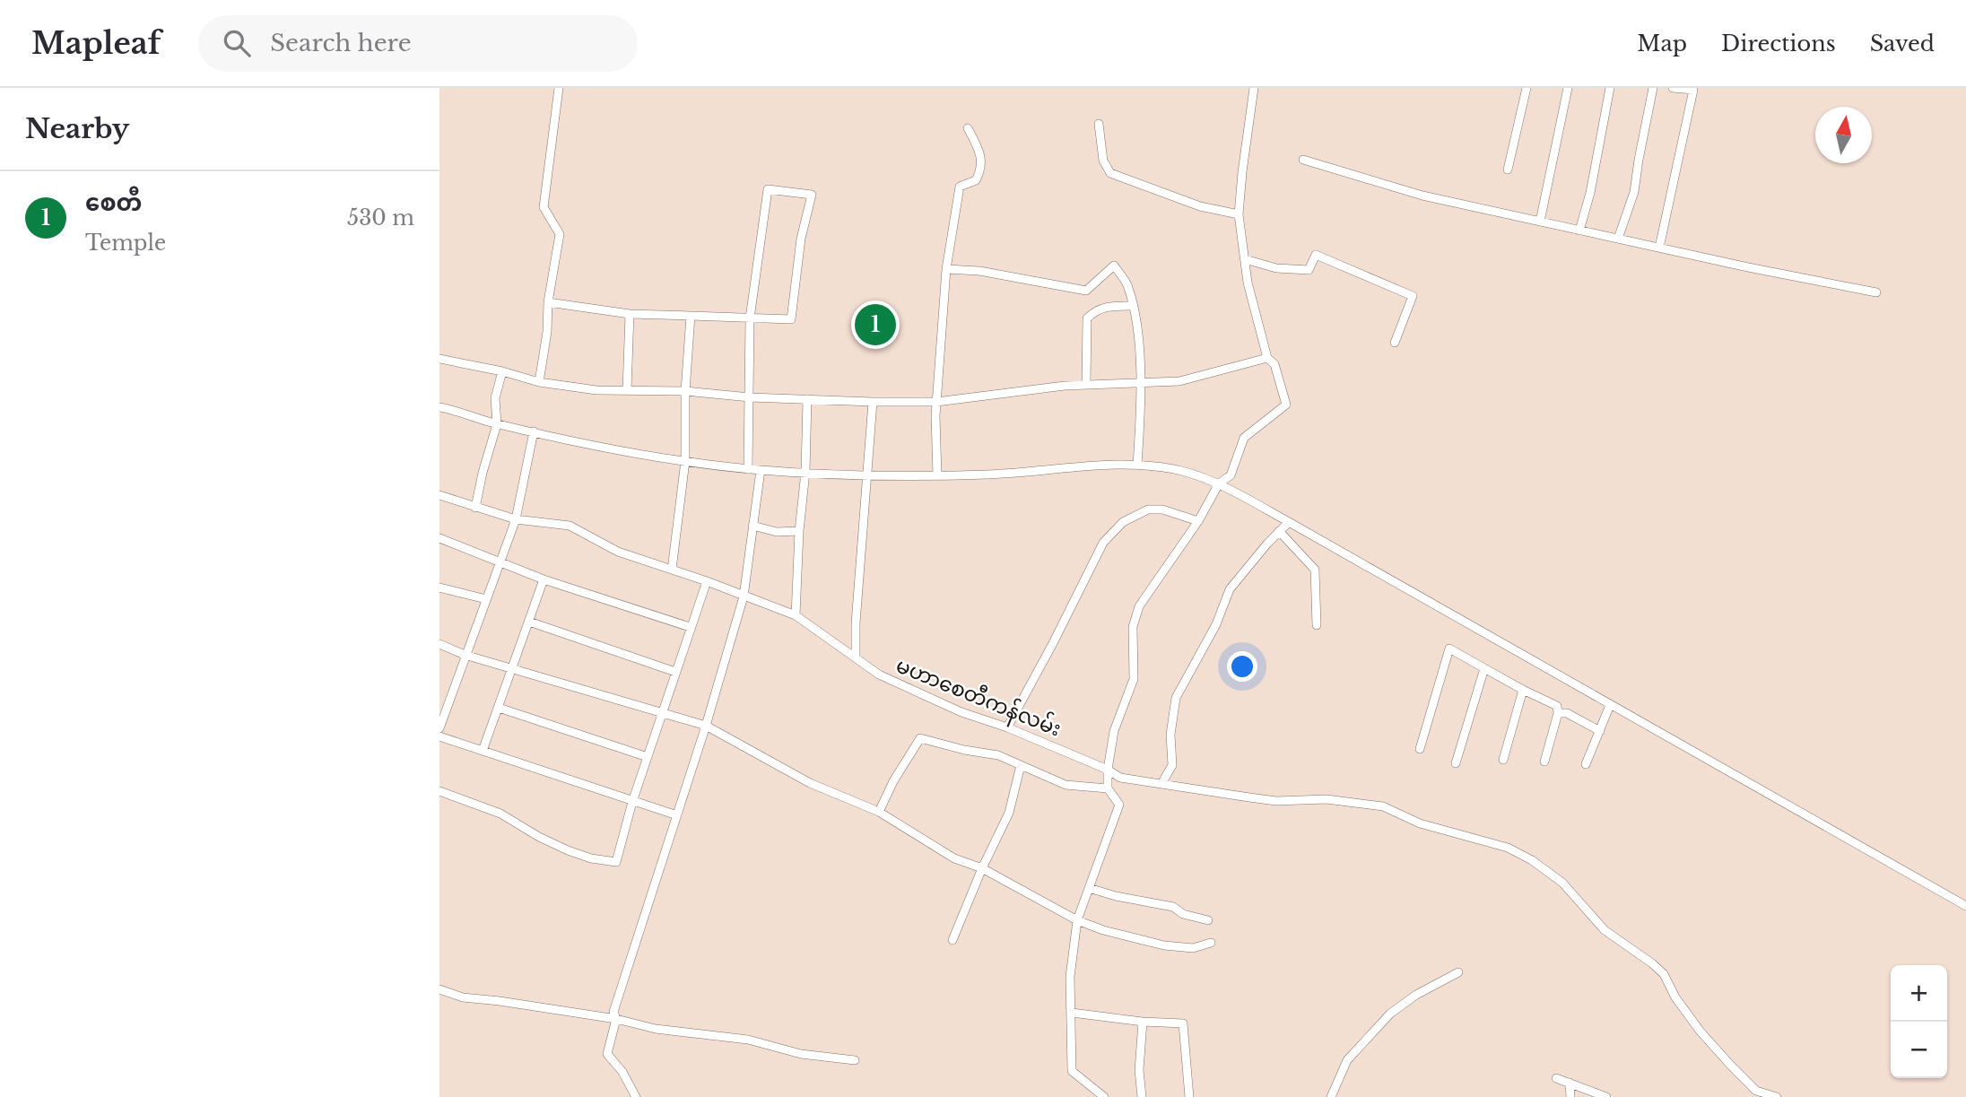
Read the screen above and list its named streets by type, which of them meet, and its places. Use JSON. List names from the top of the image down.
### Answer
{
  "streets": {
    "street": ["မဟာစေတီကန်လမ်း"]
  },
  "north": "top",
  "page": {
    "header": "Mapleaf",
    "search": "Search here",
    "nav": ["Map", "Directions", "Saved"],
    "heading": "Nearby",
    "list": [
      {
        "mark": "1",
        "name": "စေတီ",
        "note": "Temple",
        "value": "530 m"
      }
    ],
    "pins": "1",
    "map_buttons": ["+", "−"]
  }
}
